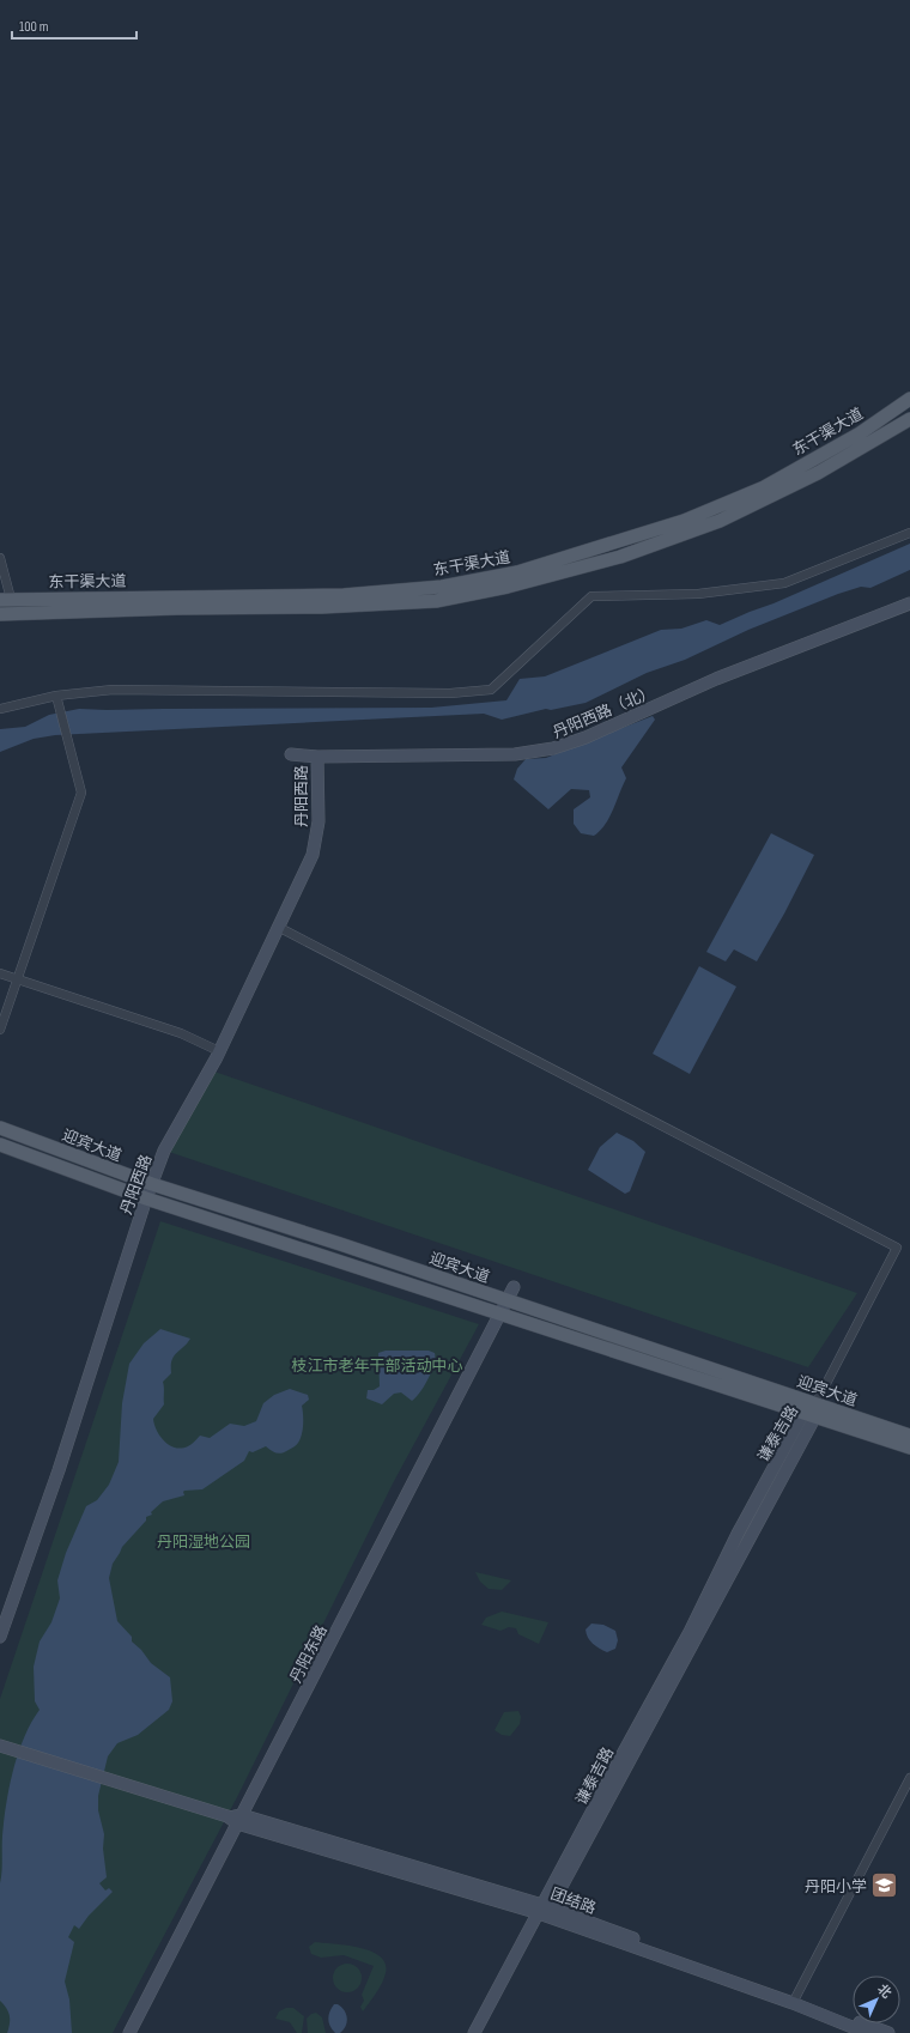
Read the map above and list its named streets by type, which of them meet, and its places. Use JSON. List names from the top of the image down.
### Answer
{
  "streets": {
    "main road": ["东干渠大道", "迎宾大道"],
    "street": [
      "丹阳西路（北）",
      "丹阳西路",
      "谦泰吉路",
      "丹阳东路",
      "团结路"
    ]
  },
  "crossings": [
    ["丹阳西路（北）", "丹阳西路"],
    ["丹阳西路", "迎宾大道"],
    ["迎宾大道", "谦泰吉路"],
    ["迎宾大道", "丹阳东路"],
    ["谦泰吉路", "团结路"],
    ["丹阳东路", "团结路"]
  ],
  "parks": ["枝江市老年干部活动中心", "丹阳湿地公园"],
  "places": {
    "school or university": ["丹阳小学"]
  },
  "scale_bar": "100 m",
  "north": "top right"
}
